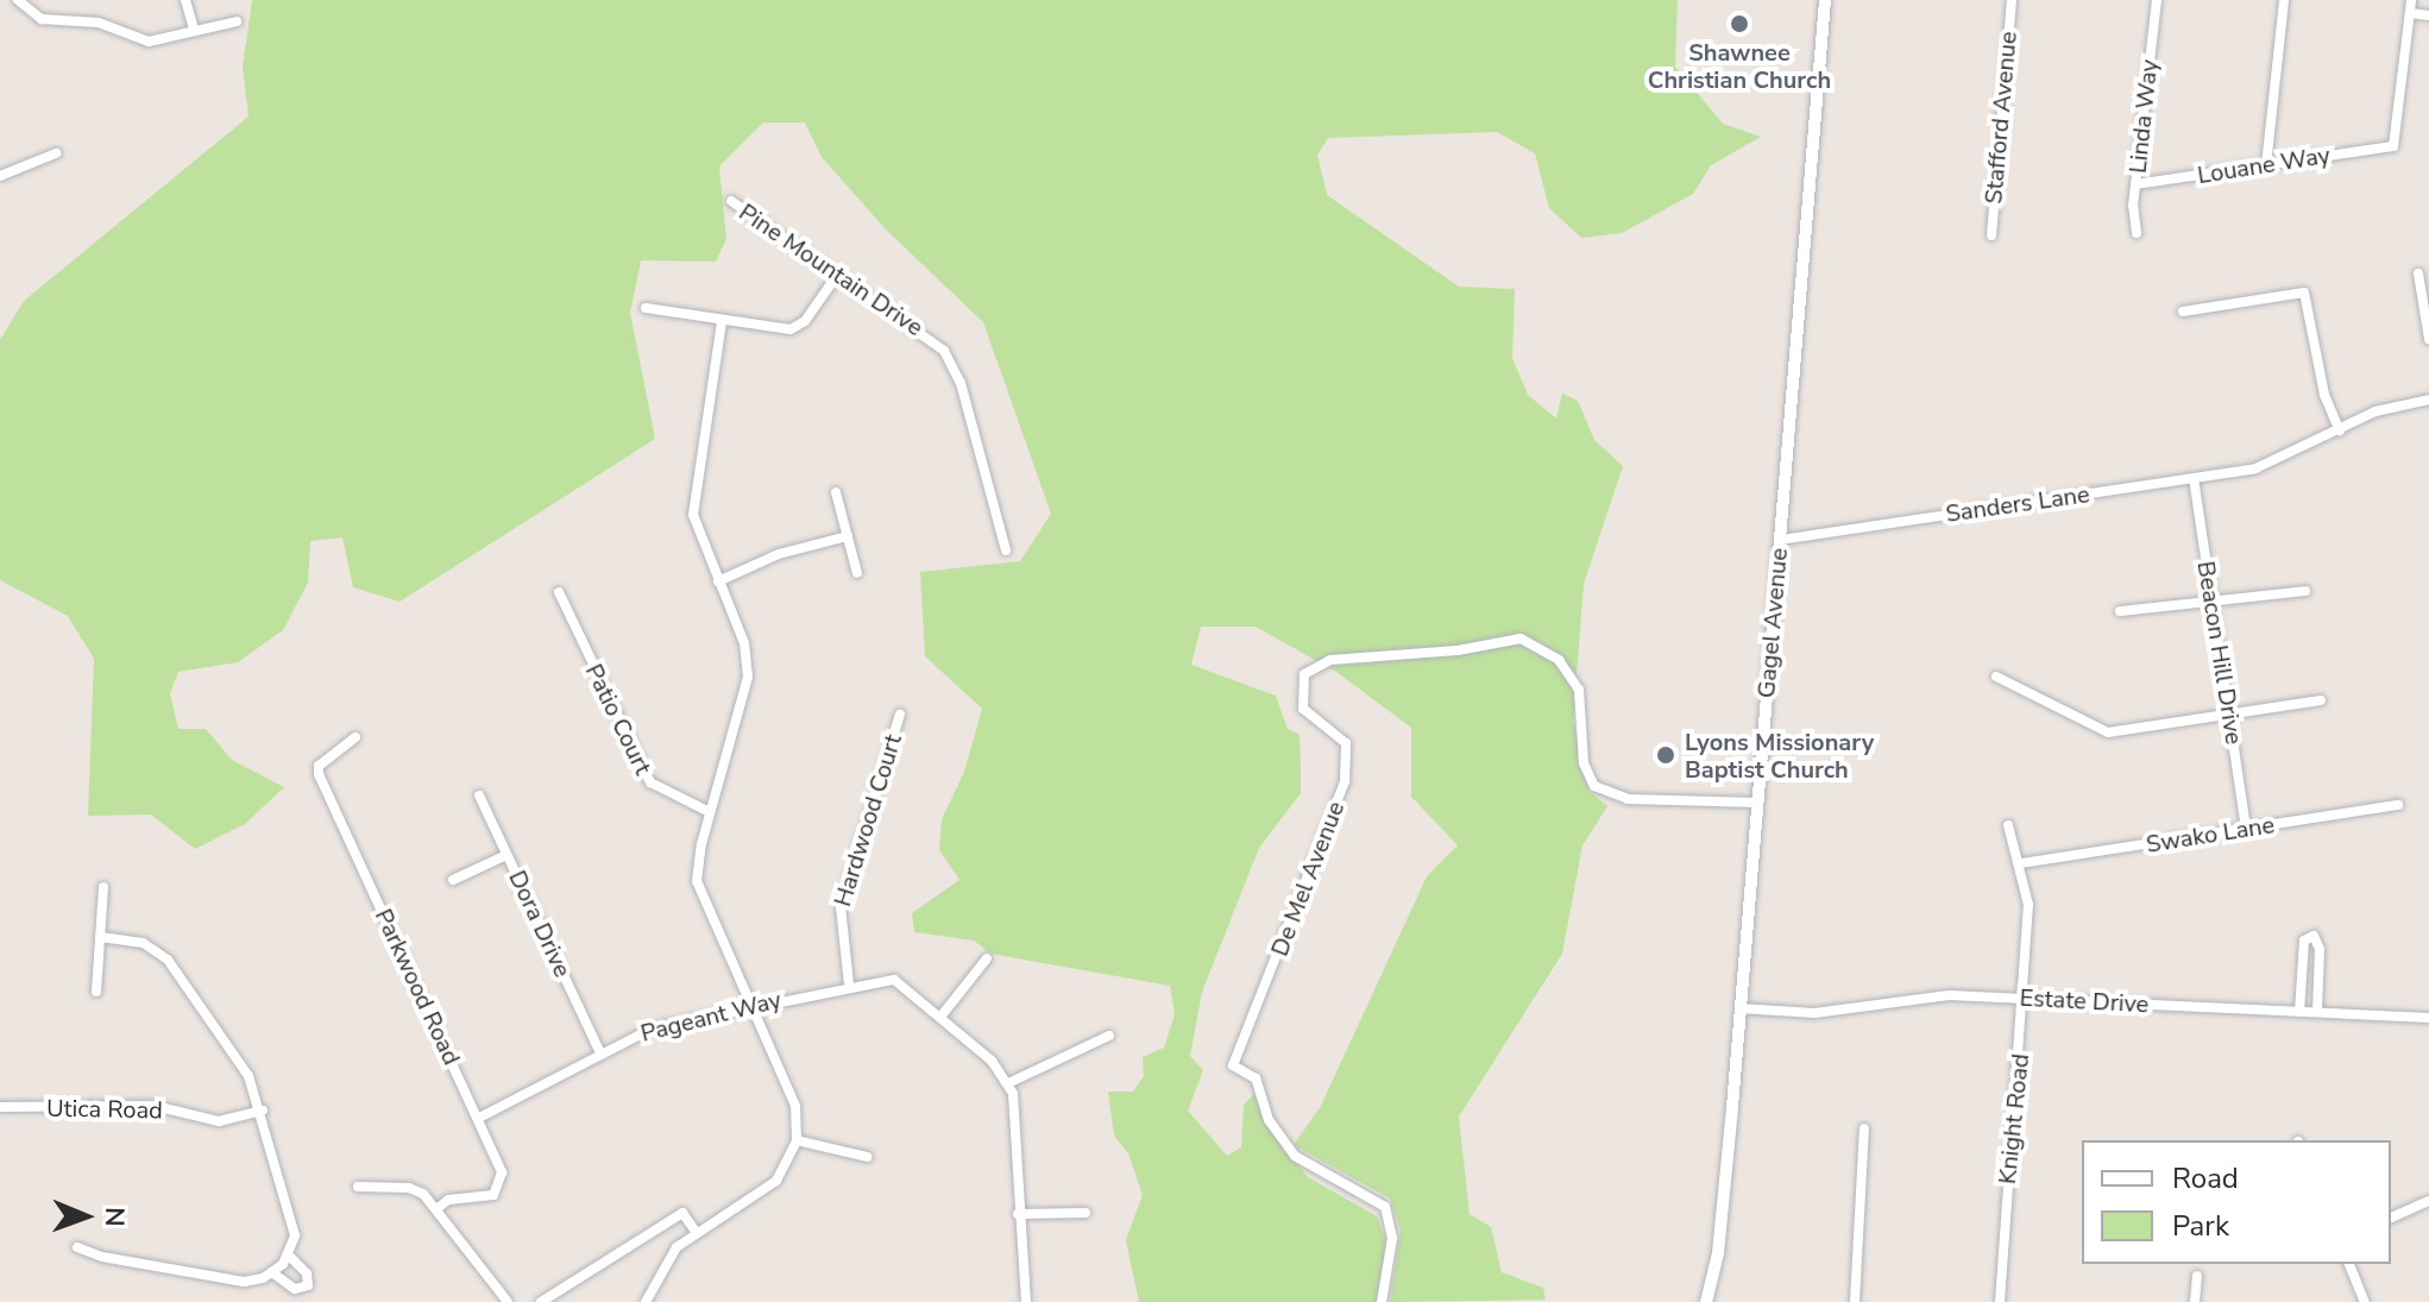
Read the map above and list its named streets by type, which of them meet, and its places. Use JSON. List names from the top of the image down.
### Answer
{
  "streets": {
    "street": [
      "Linda Way",
      "Stafford Avenue",
      "Louane Way",
      "Pine Mountain Drive",
      "Sanders Lane",
      "Gagel Avenue",
      "Beacon Hill Drive",
      "Patio Court",
      "Hardwood Court",
      "Swako Lane",
      "De Mel Avenue",
      "Dora Drive",
      "Parkwood Road",
      "Estate Drive",
      "Pageant Way",
      "Utica Road",
      "Knight Road"
    ]
  },
  "crossings": [
    ["Linda Way", "Louane Way"],
    ["Sanders Lane", "Gagel Avenue"],
    ["Sanders Lane", "Beacon Hill Drive"],
    ["Gagel Avenue", "De Mel Avenue"],
    ["Gagel Avenue", "Estate Drive"],
    ["Beacon Hill Drive", "Swako Lane"],
    ["Hardwood Court", "Pageant Way"],
    ["Swako Lane", "Knight Road"],
    ["Dora Drive", "Pageant Way"],
    ["Parkwood Road", "Pageant Way"],
    ["Estate Drive", "Knight Road"]
  ],
  "places": ["Shawnee Christian Church", "Lyons Missionary Baptist Church"],
  "legend": ["Road", "Park"],
  "north": "right"
}
